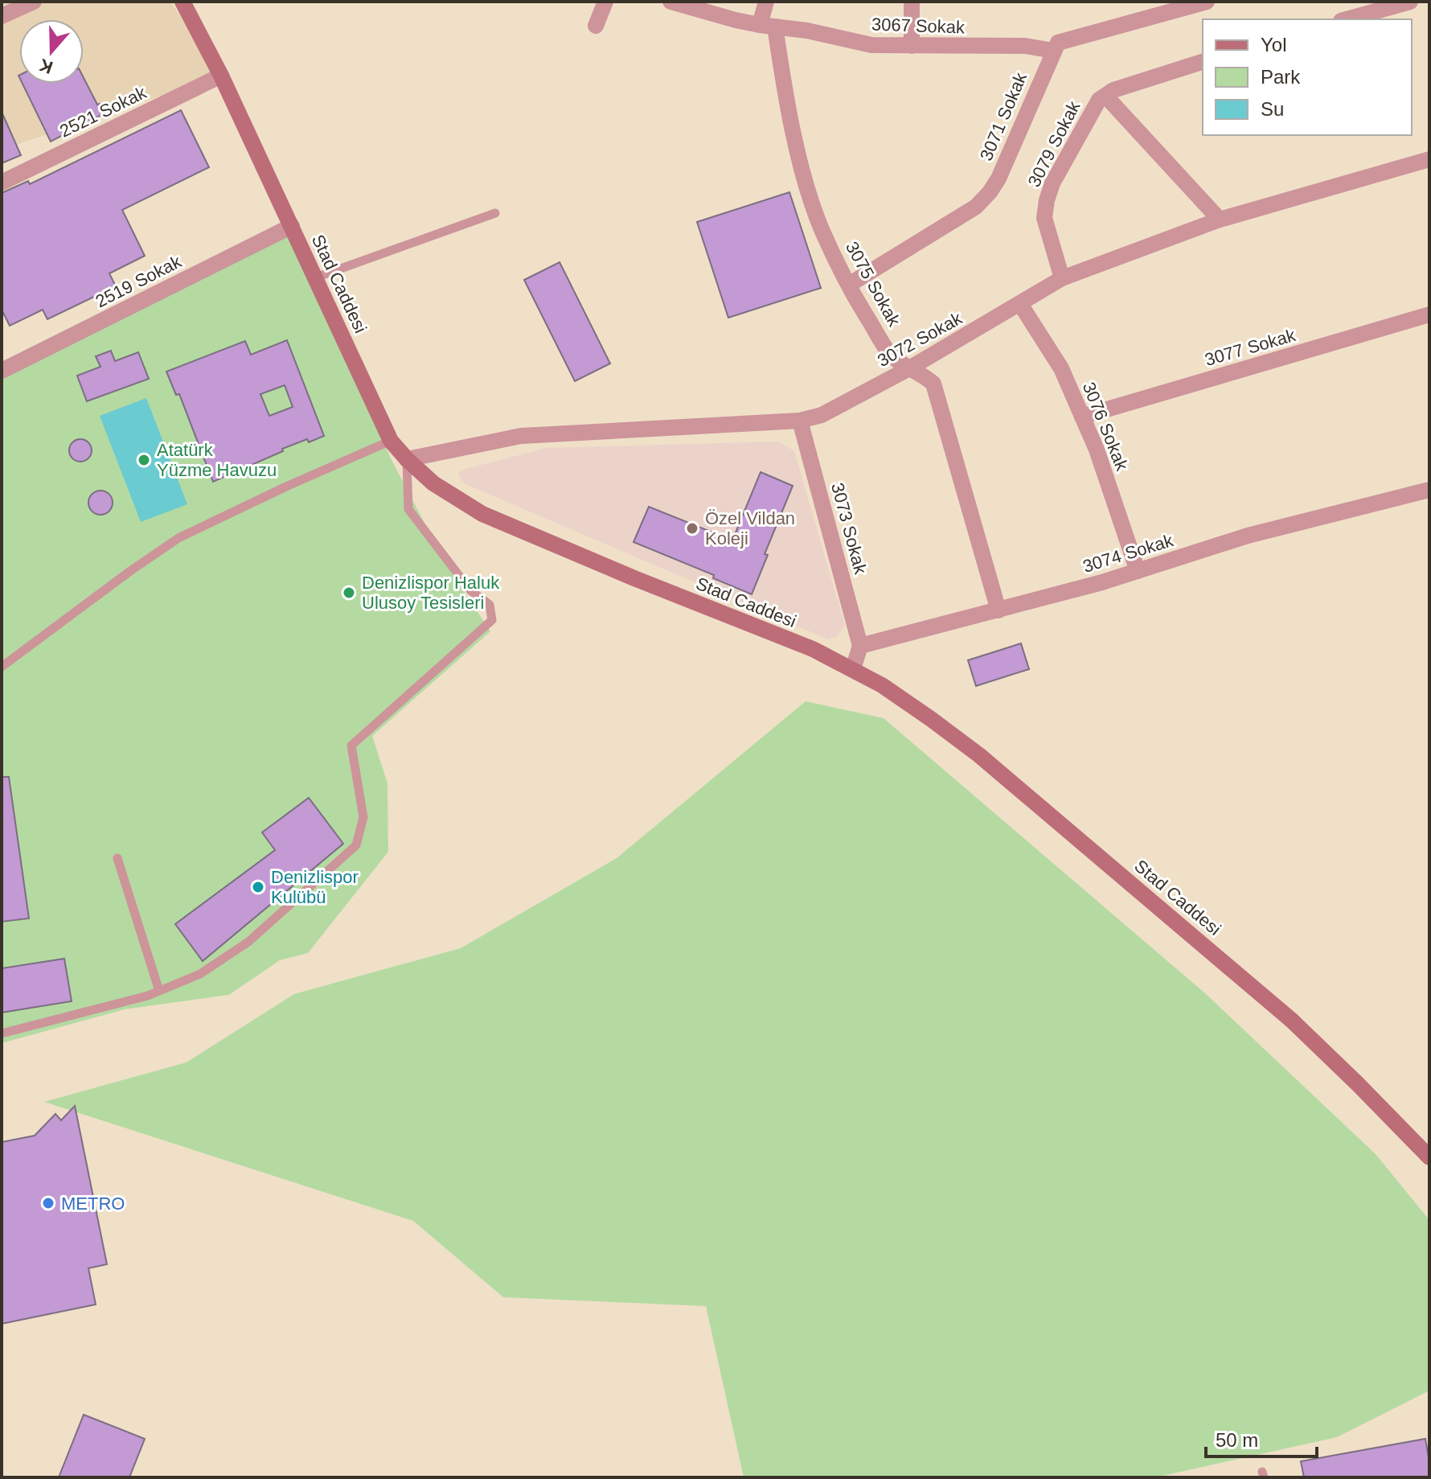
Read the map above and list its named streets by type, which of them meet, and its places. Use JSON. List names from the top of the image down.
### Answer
{
  "streets": {
    "street": [
      "3067 Sokak",
      "2521 Sokak",
      "3071 Sokak",
      "3079 Sokak",
      "2519 Sokak",
      "Stad Caddesi",
      "3075 Sokak",
      "3072 Sokak",
      "3077 Sokak",
      "3076 Sokak",
      "3073 Sokak",
      "3074 Sokak"
    ]
  },
  "crossings": [
    ["3067 Sokak", "3071 Sokak"],
    ["3067 Sokak", "3075 Sokak"],
    ["2521 Sokak", "Stad Caddesi"],
    ["3071 Sokak", "3075 Sokak"],
    ["3079 Sokak", "3072 Sokak"],
    ["2519 Sokak", "Stad Caddesi"],
    ["Stad Caddesi", "3072 Sokak"],
    ["3075 Sokak", "3072 Sokak"],
    ["3075 Sokak", "3074 Sokak"],
    ["3072 Sokak", "3076 Sokak"],
    ["3072 Sokak", "3073 Sokak"],
    ["3077 Sokak", "3076 Sokak"],
    ["3076 Sokak", "3074 Sokak"],
    ["3073 Sokak", "3074 Sokak"]
  ],
  "places": [
    "Atatürk Yüzme Havuzu",
    "Özel Vildan Koleji",
    "Denizlispor Haluk Ulusoy Tesisleri",
    "Denizlispor Kulübü",
    "METRO"
  ],
  "legend": ["Yol", "Park", "Su"],
  "scale_bar": "50 m",
  "north": "bottom"
}
